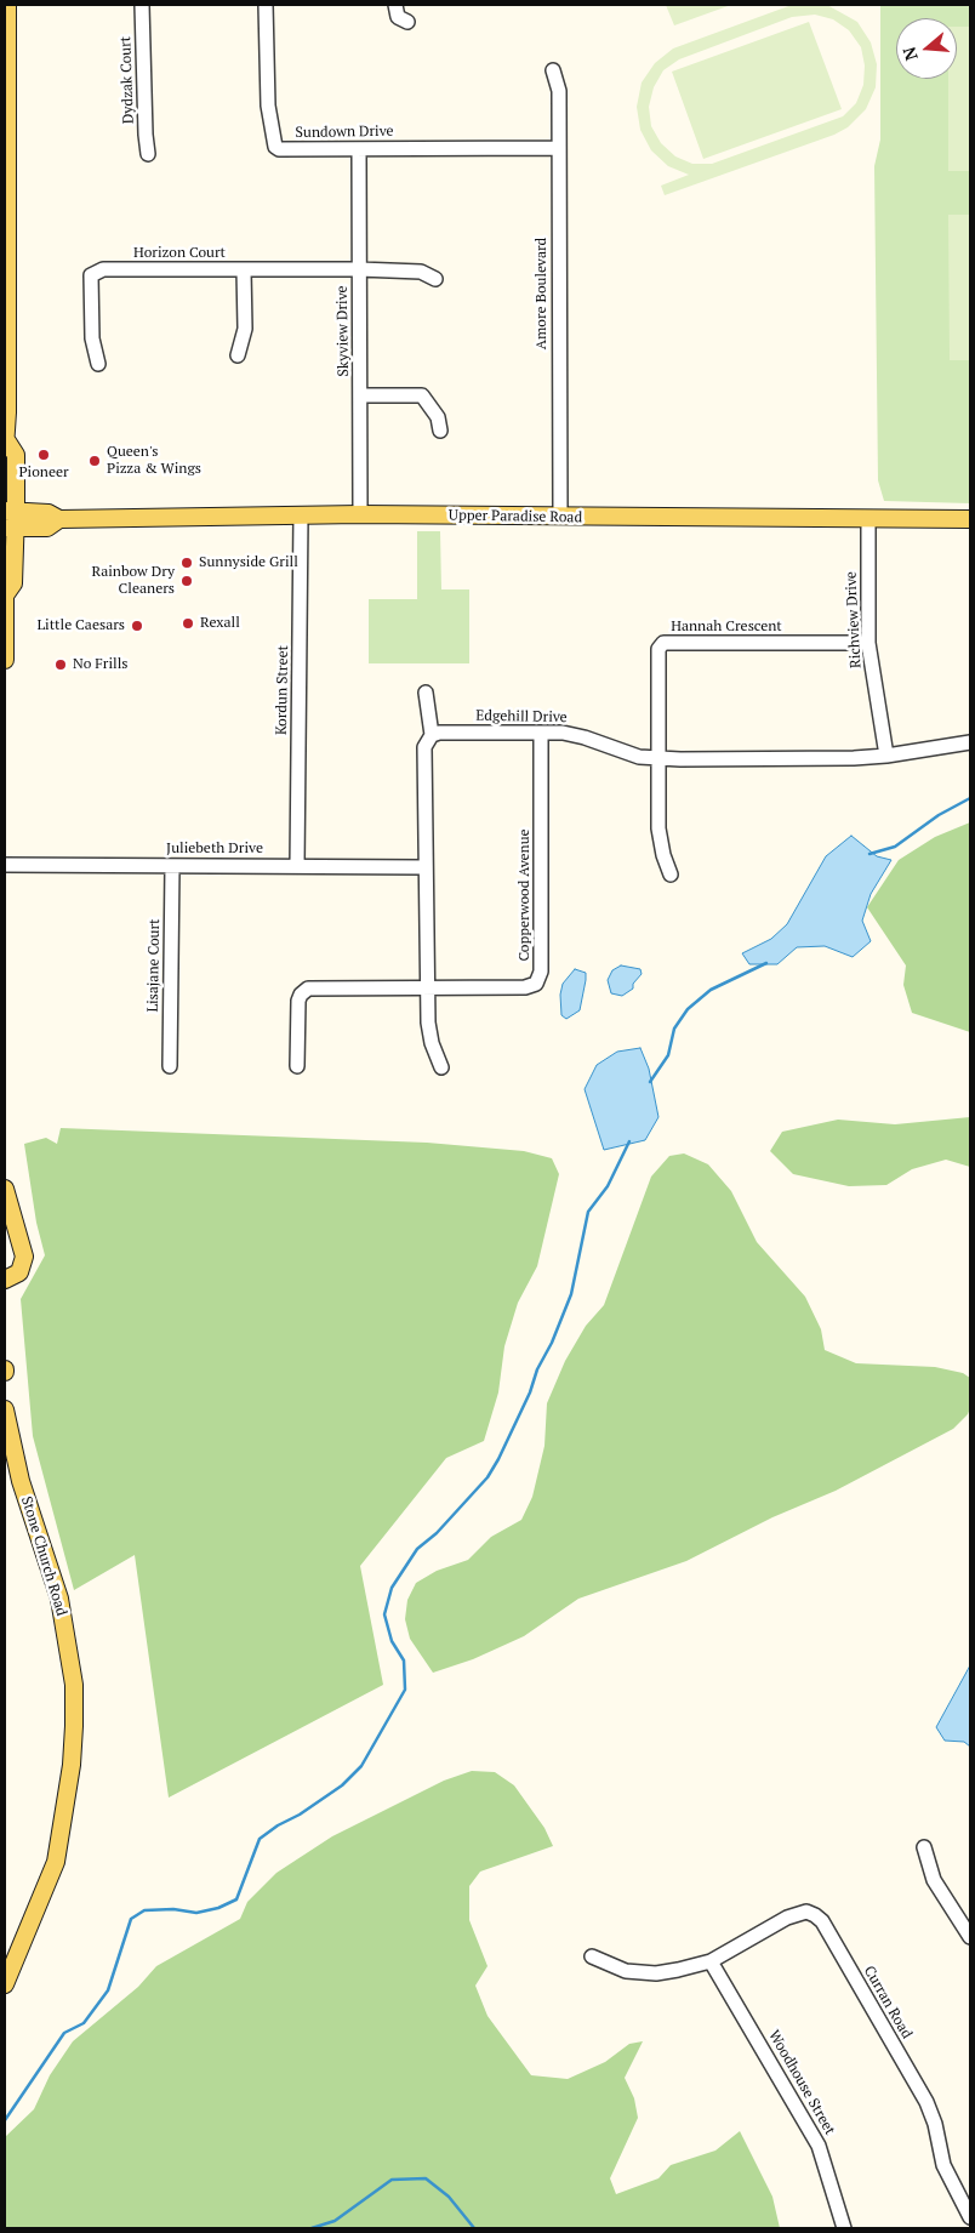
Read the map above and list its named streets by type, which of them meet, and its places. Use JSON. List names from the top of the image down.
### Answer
{
  "streets": {
    "main road": ["Upper Paradise Road", "Stone Church Road"],
    "street": [
      "Dydzak Court",
      "Sundown Drive",
      "Horizon Court",
      "Amore Boulevard",
      "Skyview Drive",
      "Richview Drive",
      "Hannah Crescent",
      "Kordun Street",
      "Edgehill Drive",
      "Juliebeth Drive",
      "Copperwood Avenue",
      "Lisajane Court",
      "Curran Road",
      "Woodhouse Street"
    ]
  },
  "crossings": [
    ["Sundown Drive", "Amore Boulevard"],
    ["Sundown Drive", "Skyview Drive"],
    ["Horizon Court", "Skyview Drive"],
    ["Amore Boulevard", "Upper Paradise Road"],
    ["Skyview Drive", "Upper Paradise Road"],
    ["Upper Paradise Road", "Richview Drive"],
    ["Upper Paradise Road", "Kordun Street"],
    ["Richview Drive", "Hannah Crescent"],
    ["Richview Drive", "Edgehill Drive"],
    ["Hannah Crescent", "Edgehill Drive"],
    ["Kordun Street", "Juliebeth Drive"],
    ["Edgehill Drive", "Copperwood Avenue"],
    ["Juliebeth Drive", "Lisajane Court"],
    ["Curran Road", "Woodhouse Street"]
  ],
  "places": [
    "Pioneer",
    "Queen's Pizza & Wings",
    "Sunnyside Grill",
    "Rainbow Dry Cleaners",
    "Rexall",
    "Little Caesars",
    "No Frills"
  ],
  "north": "left"
}
